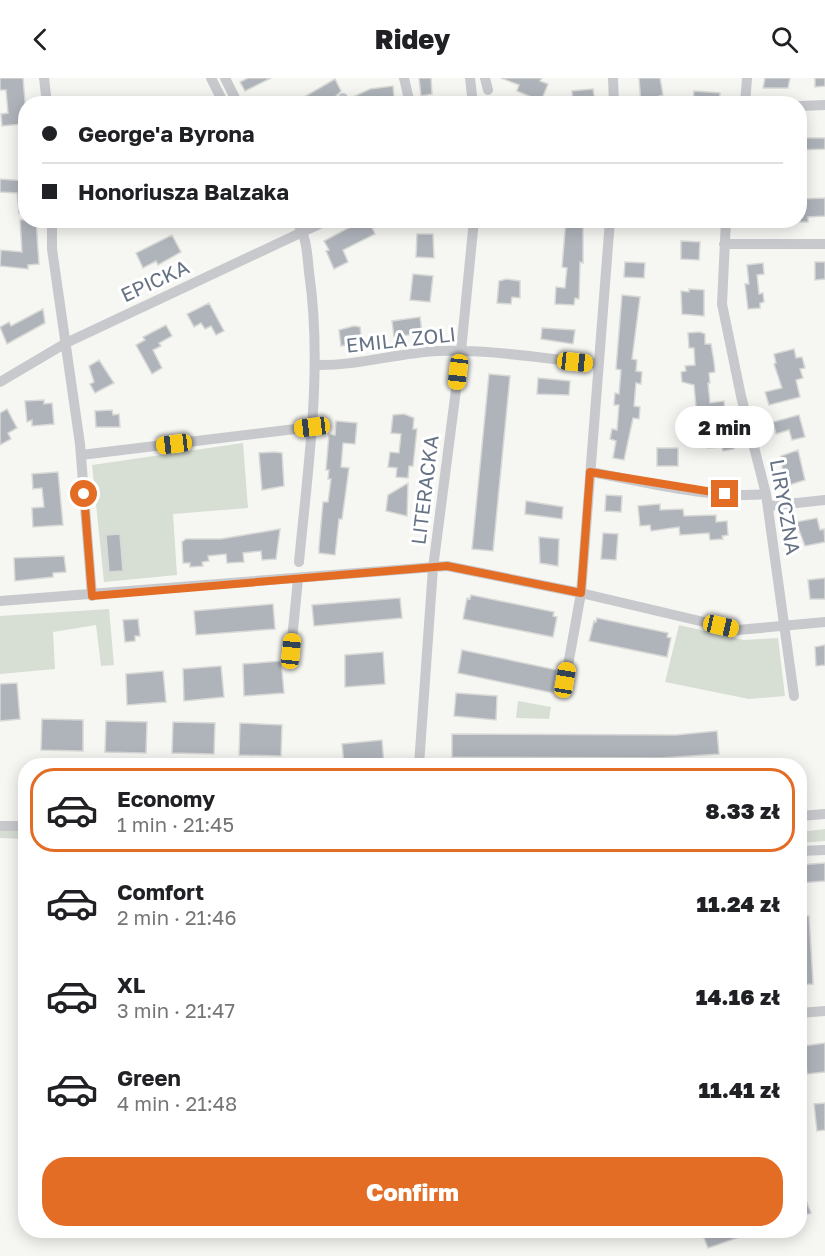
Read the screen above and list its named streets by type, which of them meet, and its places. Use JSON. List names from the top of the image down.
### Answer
{
  "streets": {
    "street": [
      "EPICKA",
      "EMILA ZOLI",
      "LITERACKA",
      "LIRYCZNA"
    ]
  },
  "crossings": [
    ["EMILA ZOLI", "LITERACKA"]
  ],
  "page": {
    "header": "Ridey",
    "banner": ["George'a Byrona", "Honoriusza Balzaka"],
    "bubble": "2 min",
    "list": [
      {
        "name": "Economy",
        "note": "1 min · 21:45",
        "value": "8.33 zł"
      },
      {
        "name": "Comfort",
        "note": "2 min · 21:46",
        "value": "11.24 zł"
      },
      {
        "name": "XL",
        "note": "3 min · 21:47",
        "value": "14.16 zł"
      },
      {
        "name": "Green",
        "note": "4 min · 21:48",
        "value": "11.41 zł"
      }
    ],
    "buttons": "Confirm"
  }
}
